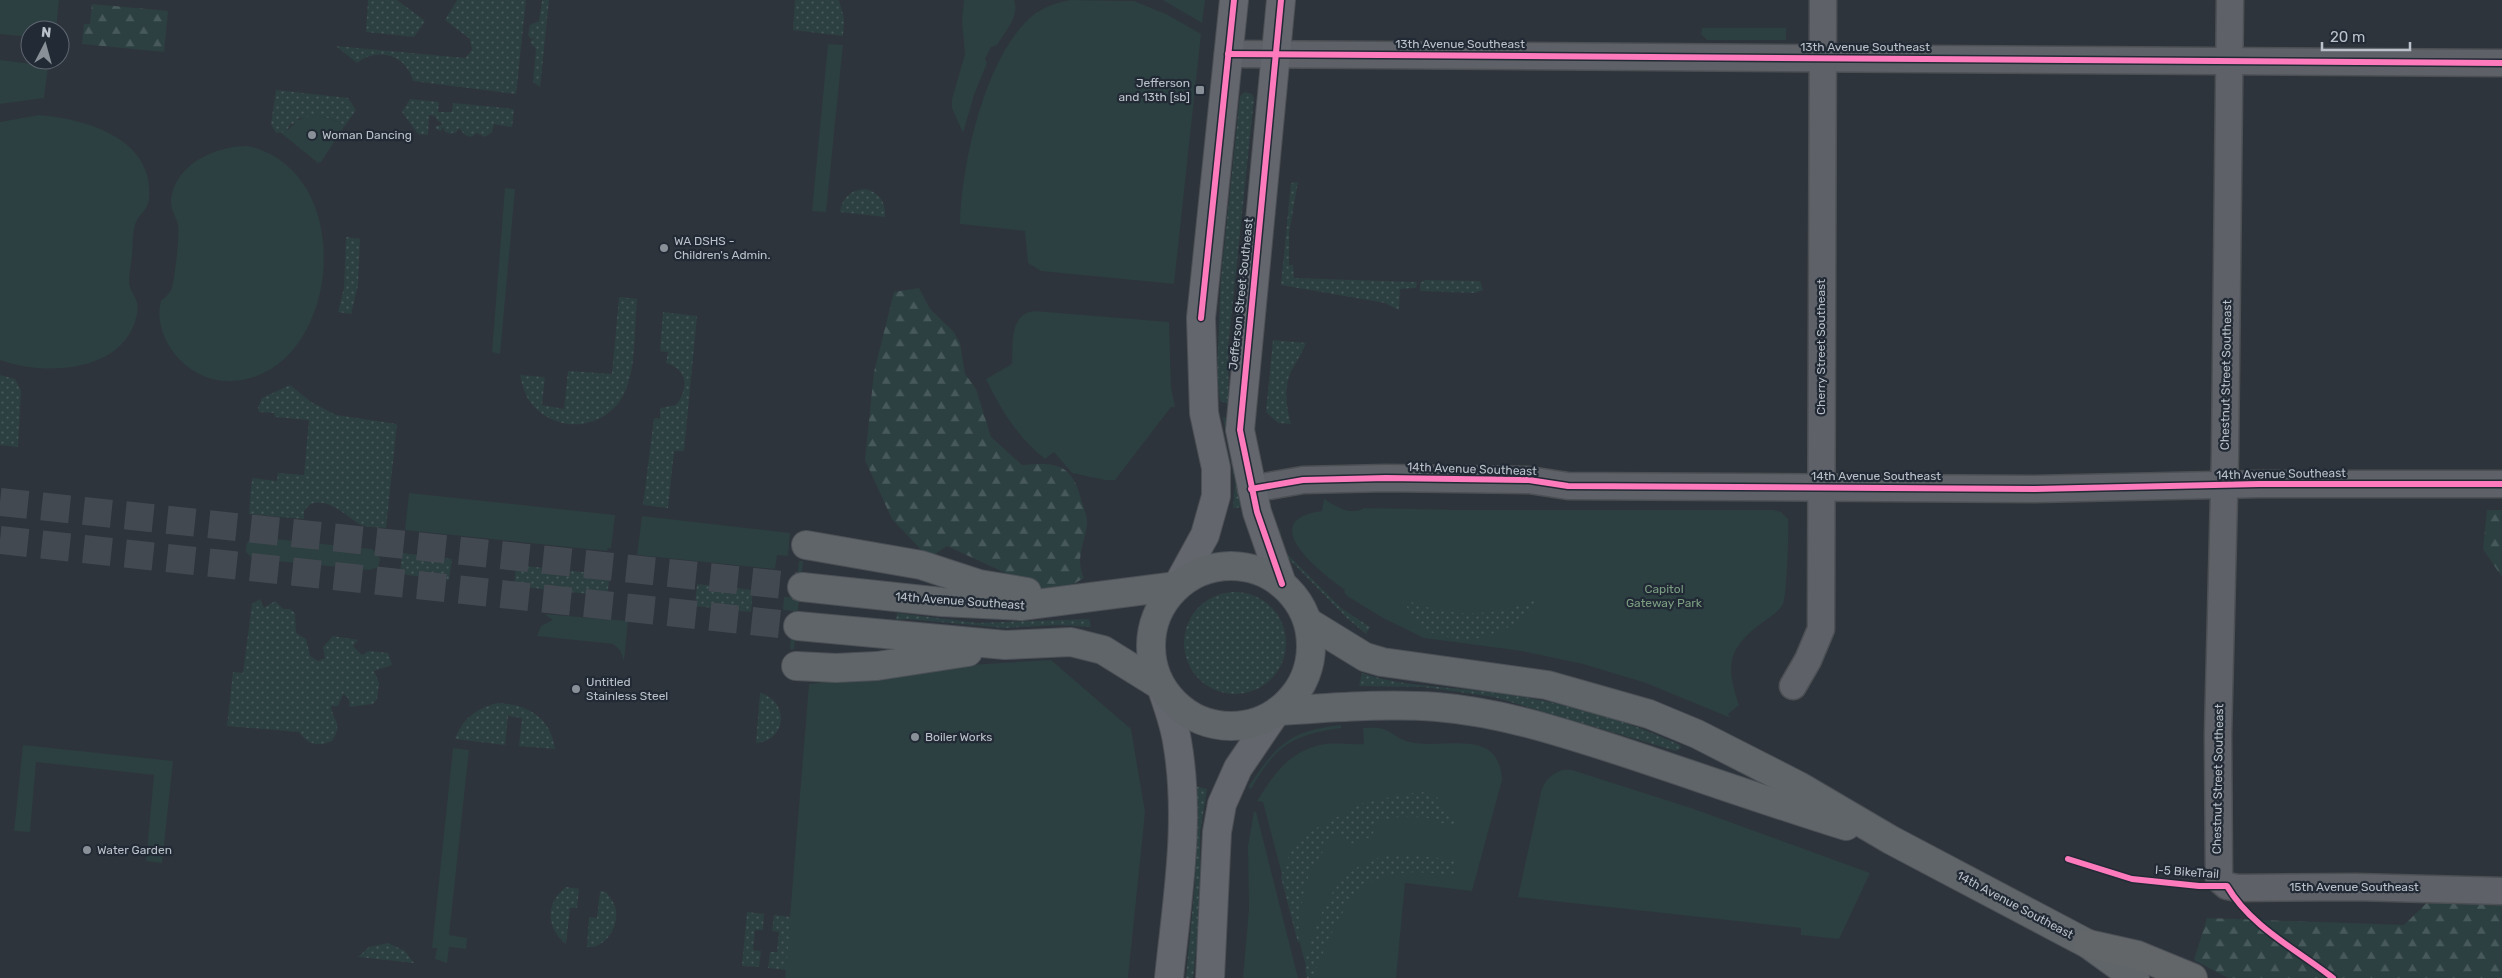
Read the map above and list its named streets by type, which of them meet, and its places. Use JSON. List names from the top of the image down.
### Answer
{
  "streets": {
    "main road": ["14th Avenue Southeast"],
    "street": [
      "13th Avenue Southeast",
      "Jefferson Street Southeast",
      "Cherry Street Southeast",
      "Chestnut Street Southeast",
      "15th Avenue Southeast"
    ],
    "cycle path": ["I-5 BikeTrail"]
  },
  "crossings": [
    ["13th Avenue Southeast", "Jefferson Street Southeast"],
    ["13th Avenue Southeast", "Cherry Street Southeast"],
    ["13th Avenue Southeast", "Chestnut Street Southeast"],
    ["Jefferson Street Southeast", "14th Avenue Southeast"],
    ["Cherry Street Southeast", "14th Avenue Southeast"],
    ["Chestnut Street Southeast", "14th Avenue Southeast"],
    ["Chestnut Street Southeast", "15th Avenue Southeast"]
  ],
  "parks": ["Capitol Gateway Park"],
  "places": {
    "transit": ["Jefferson and 13th [sb]"],
    "other": [
      "Woman Dancing",
      "WA DSHS - Children's Admin.",
      "Untitled Stainless Steel",
      "Boiler Works",
      "Water Garden"
    ]
  },
  "scale_bar": "20 m",
  "north": "top"
}
